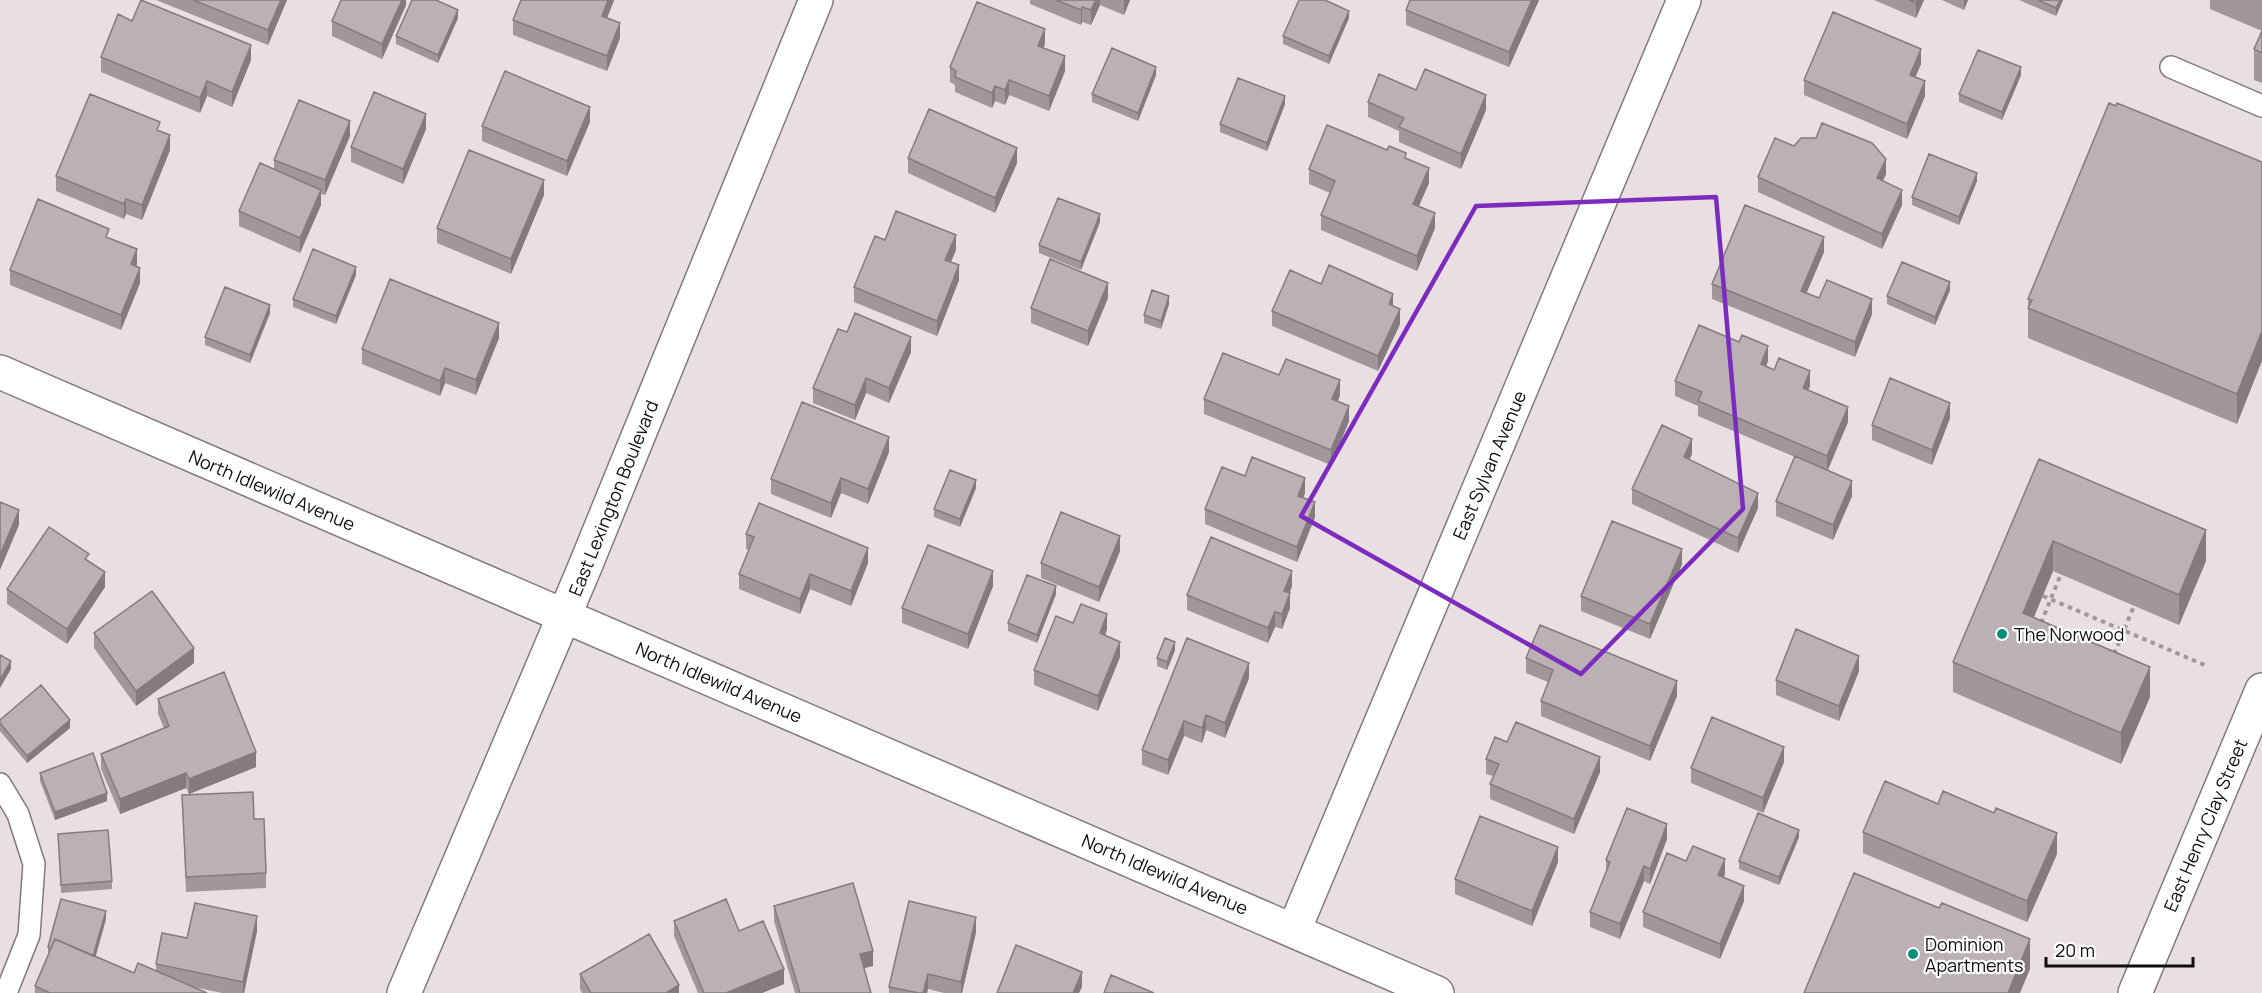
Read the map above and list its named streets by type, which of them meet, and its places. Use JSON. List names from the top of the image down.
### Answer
{
  "streets": {
    "street": [
      "East Sylvan Avenue",
      "North Idlewild Avenue",
      "East Lexington Boulevard",
      "East Henry Clay Street"
    ]
  },
  "crossings": [
    ["East Sylvan Avenue", "North Idlewild Avenue"],
    ["North Idlewild Avenue", "East Lexington Boulevard"]
  ],
  "places": ["The Norwood", "Dominion Apartments"],
  "scale_bar": "20 m"
}
